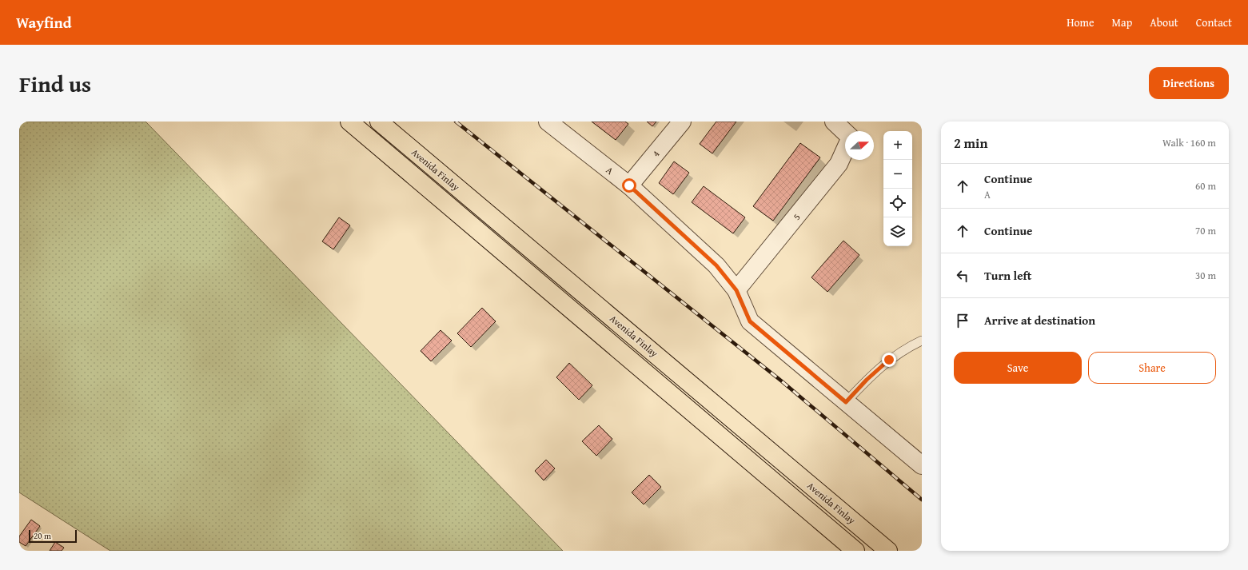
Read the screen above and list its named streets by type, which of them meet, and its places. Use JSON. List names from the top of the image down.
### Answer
{
  "streets": {
    "highway": ["Avenida Finlay"],
    "street": ["4", "A", "5"]
  },
  "crossings": [
    ["4", "A"],
    ["A", "5"]
  ],
  "scale_bar": "20 m",
  "north": "right",
  "page": {
    "header": "Wayfind",
    "nav": [
      "Home",
      "Map",
      "About",
      "Contact"
    ],
    "title": "Find us",
    "buttons": [
      "Directions",
      ["Save", "Share"]
    ],
    "heading": ["2 min", "Walk · 160 m"],
    "map_buttons": ["+", "−"],
    "list": [
      ["Continue", "A", "60 m"],
      ["Continue", "70 m"],
      ["Turn left", "30 m"],
      "Arrive at destination"
    ],
    "scale": "20 m"
  }
}
